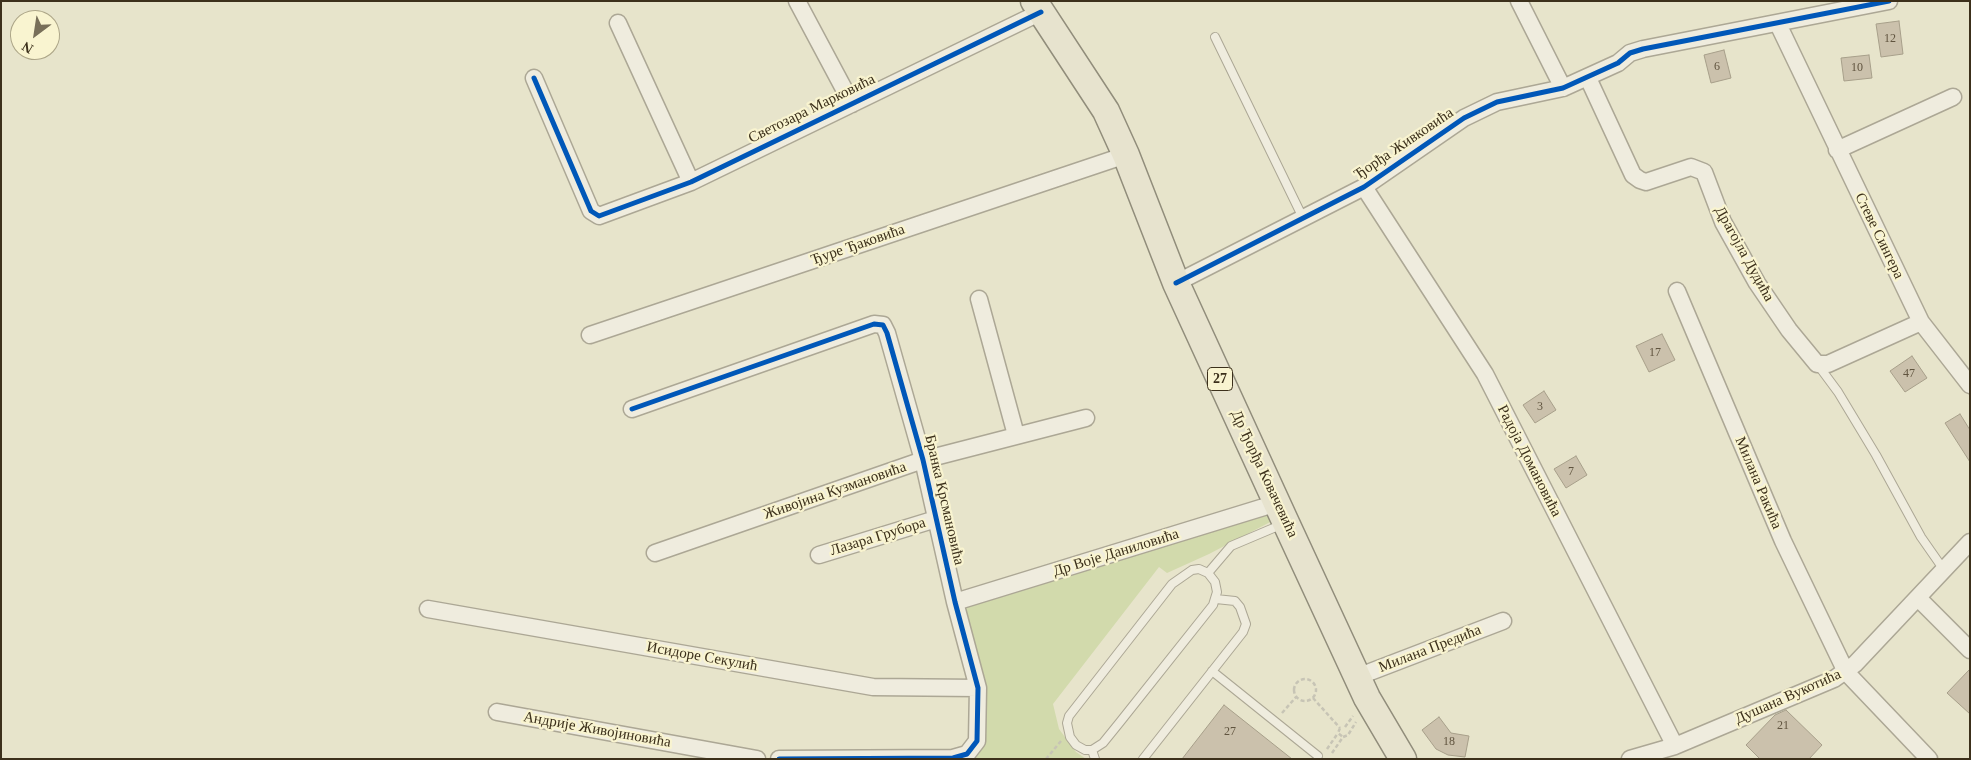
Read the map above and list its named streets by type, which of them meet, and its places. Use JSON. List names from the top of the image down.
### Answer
{
  "streets": {
    "main road": ["27", "Др Ђорђа Ковачевића"],
    "street": [
      "Светозара Марковића",
      "Ђорђа Живковића",
      "Стеве Сингера",
      "Ђуре Ђаковића",
      "Драгојла Дудића",
      "Радоја Домановића",
      "Милана Ракића",
      "Живојина Кузмановића",
      "Бранка Крсмановића",
      "Лазара Грубора",
      "Др Воје Даниловића",
      "Милана Предића",
      "Исидоре Секулић",
      "Душана Вукотића",
      "Андрије Живојиновића"
    ]
  },
  "crossings": [
    ["Светозара Марковића", "Др Ђорђа Ковачевића"],
    ["Ђорђа Живковића", "Стеве Сингера"],
    ["Ђорђа Живковића", "Драгојла Дудића"],
    ["Ђорђа Живковића", "Радоја Домановића"],
    ["Ђорђа Живковића", "Др Ђорђа Ковачевића"],
    ["Ђуре Ђаковића", "Др Ђорђа Ковачевића"],
    ["Радоја Домановића", "Душана Вукотића"],
    ["Др Ђорђа Ковачевића", "Др Воје Даниловића"],
    ["Др Ђорђа Ковачевића", "Милана Предића"],
    ["Милана Ракића", "Душана Вукотића"],
    ["Живојина Кузмановића", "Бранка Крсмановића"],
    ["Бранка Крсмановића", "Лазара Грубора"],
    ["Бранка Крсмановића", "Др Воје Даниловића"],
    ["Бранка Крсмановића", "Исидоре Секулић"]
  ],
  "house_numbers": [
    "12",
    "6",
    "10",
    "17",
    "47",
    "3",
    "7",
    "21",
    "27",
    "18"
  ],
  "north": "bottom left"
}
